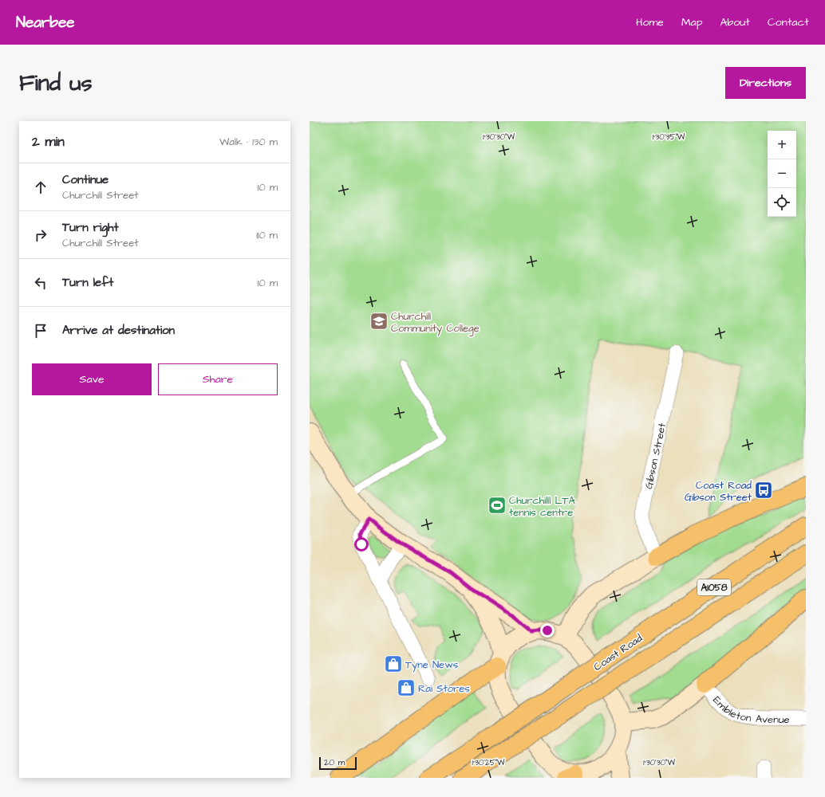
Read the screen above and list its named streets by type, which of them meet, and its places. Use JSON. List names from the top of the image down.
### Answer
{
  "streets": {
    "highway": ["A1058", "Coast Road"],
    "street": ["Gibson Street", "Embleton Avenue"]
  },
  "places": {
    "school or university": ["Churchill Community College"],
    "bus stop": ["Coast Road Gibson Street"],
    "sports": ["Churchilll LTA tennis centre"],
    "shop": ["Tyne News", "Rai Stores"]
  },
  "scale_bar": "20 m",
  "page": {
    "header": "Nearbee",
    "nav": [
      "Home",
      "Map",
      "About",
      "Contact"
    ],
    "buttons": [
      "Directions",
      ["Save", "Share"]
    ],
    "title": "Find us",
    "heading": ["2 min", "Walk · 130 m"],
    "map_buttons": ["+", "−"],
    "list": [
      ["Continue", "Churchill Street", "10 m"],
      ["Turn right", "Churchill Street", "110 m"],
      ["Turn left", "10 m"],
      "Arrive at destination"
    ],
    "scale": "20 m"
  },
  "coordinates": ["1°30'35\"W", "1°30'30\"W", "1°30'25\"W"]
}
